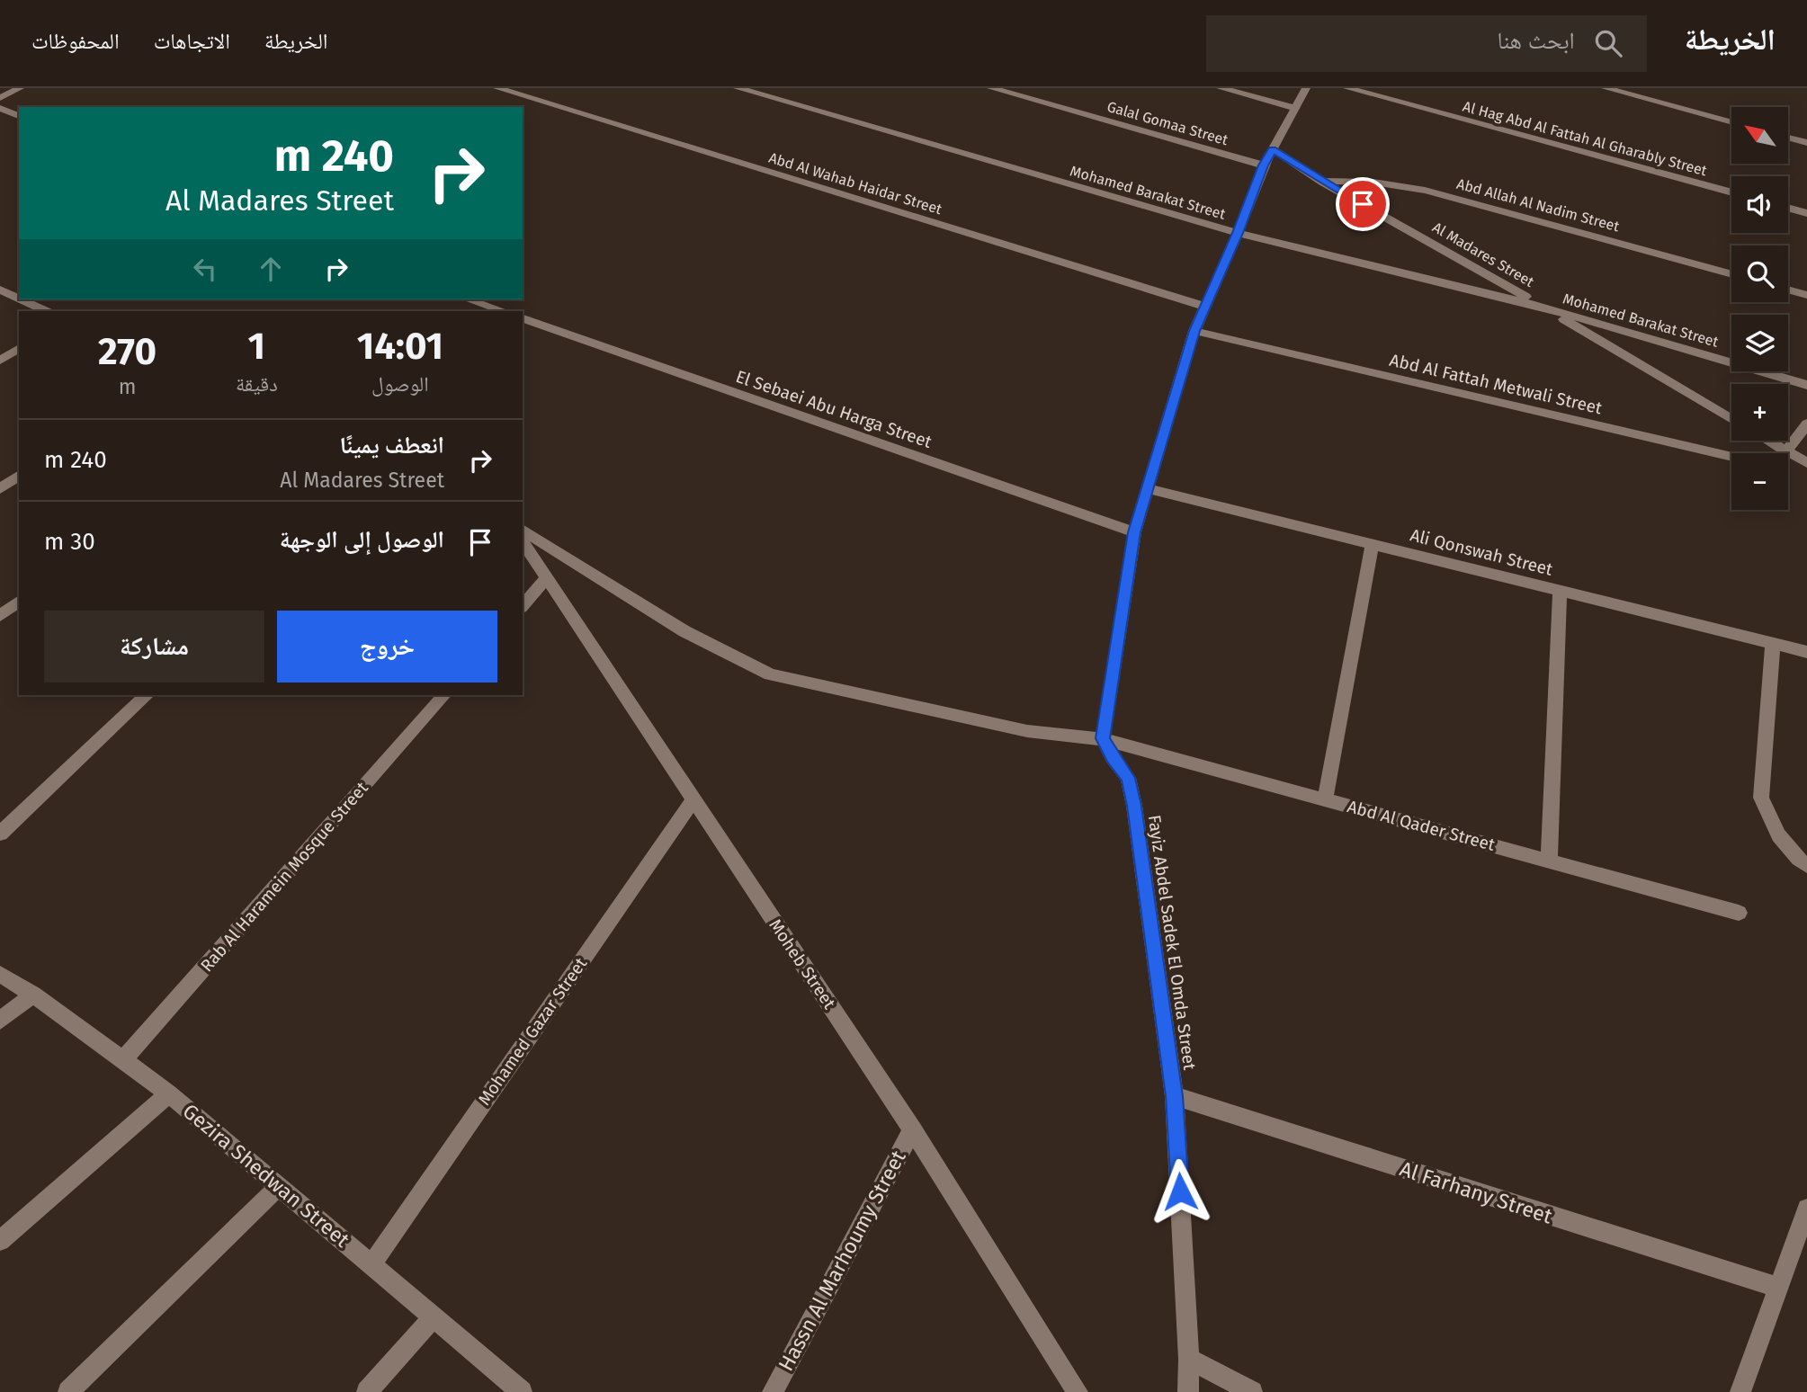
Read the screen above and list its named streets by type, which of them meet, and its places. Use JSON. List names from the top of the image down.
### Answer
{
  "streets": {
    "street": [
      "Galal Gomaa Street",
      "Al Hag Abd Al Fattah Al Gharably Street",
      "Abd Al Wahab Haidar Street",
      "Mohamed Barakat Street",
      "Abd Allah Al Nadim Street",
      "Al Madares Street",
      "Abd Al Fattah Metwali Street",
      "El Sebaei Abu Harga Street",
      "Ali Qonswah Street",
      "Abd Al Qader Street",
      "Rab Al Haramein Mosque Street",
      "Fayiz Abdel Sadek El Omda Street",
      "Moheb Street",
      "Mohamed Gazar Street",
      "Gezira Shedwan Street",
      "Al Farhany Street",
      "Hassn Al Marhoumy Street"
    ]
  },
  "crossings": [
    ["Mohamed Barakat Street", "Al Madares Street"],
    ["Abd Allah Al Nadim Street", "Al Madares Street"],
    ["Abd Al Qader Street", "Fayiz Abdel Sadek El Omda Street"],
    ["Rab Al Haramein Mosque Street", "Gezira Shedwan Street"],
    ["Fayiz Abdel Sadek El Omda Street", "Al Farhany Street"],
    ["Moheb Street", "Mohamed Gazar Street"],
    ["Moheb Street", "Hassn Al Marhoumy Street"],
    ["Mohamed Gazar Street", "Gezira Shedwan Street"]
  ],
  "north": "top left",
  "page": {
    "header": "الخريطة",
    "search": "ابحث هنا",
    "nav": ["الخريطة", "الاتجاهات", "المحفوظات"],
    "map_buttons": ["+", "−"],
    "turn": ["240 m", "Al Madares Street"],
    "eta": [
      "14:01",
      "الوصول",
      "1",
      "دقيقة",
      "270",
      "m"
    ],
    "list": [
      {
        "name": "انعطف يمينًا",
        "note": "Al Madares Street",
        "value": "240 m"
      },
      {
        "name": "الوصول إلى الوجهة",
        "value": "30 m"
      }
    ],
    "buttons": ["خروج", "مشاركة"]
  }
}
